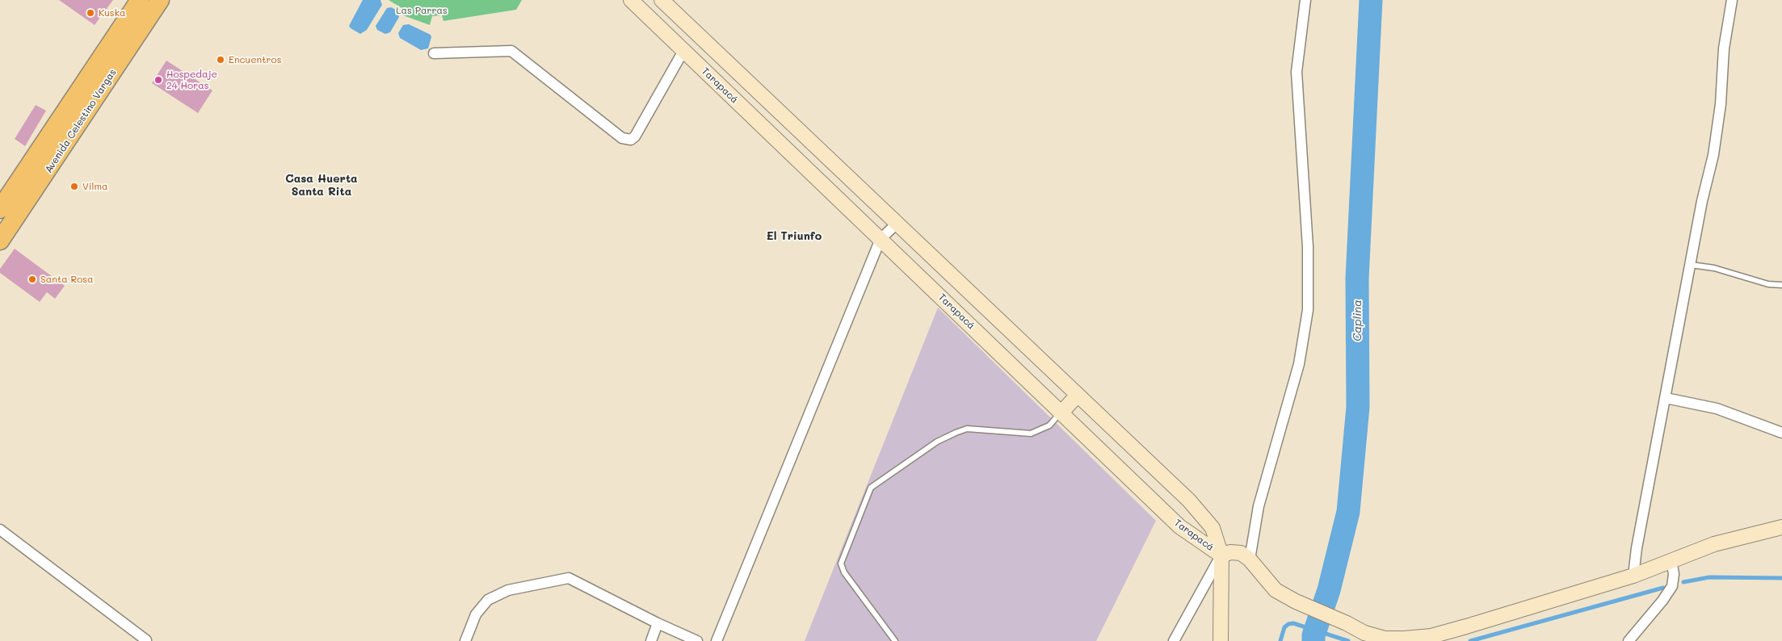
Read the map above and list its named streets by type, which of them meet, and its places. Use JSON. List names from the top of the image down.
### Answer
{
  "streets": {
    "highway": ["Avenida Celestino Vargas"],
    "main road": ["Tarapacá"]
  },
  "districts": ["Casa Huerta Santa Rita", "El Triunfo"],
  "water": ["Caplina"],
  "parks": ["Las Parras"],
  "places": [
    "Kuska",
    "Encuentros",
    "Hospedaje 24 Horas",
    "Vilma",
    "Santa Rosa"
  ]
}
